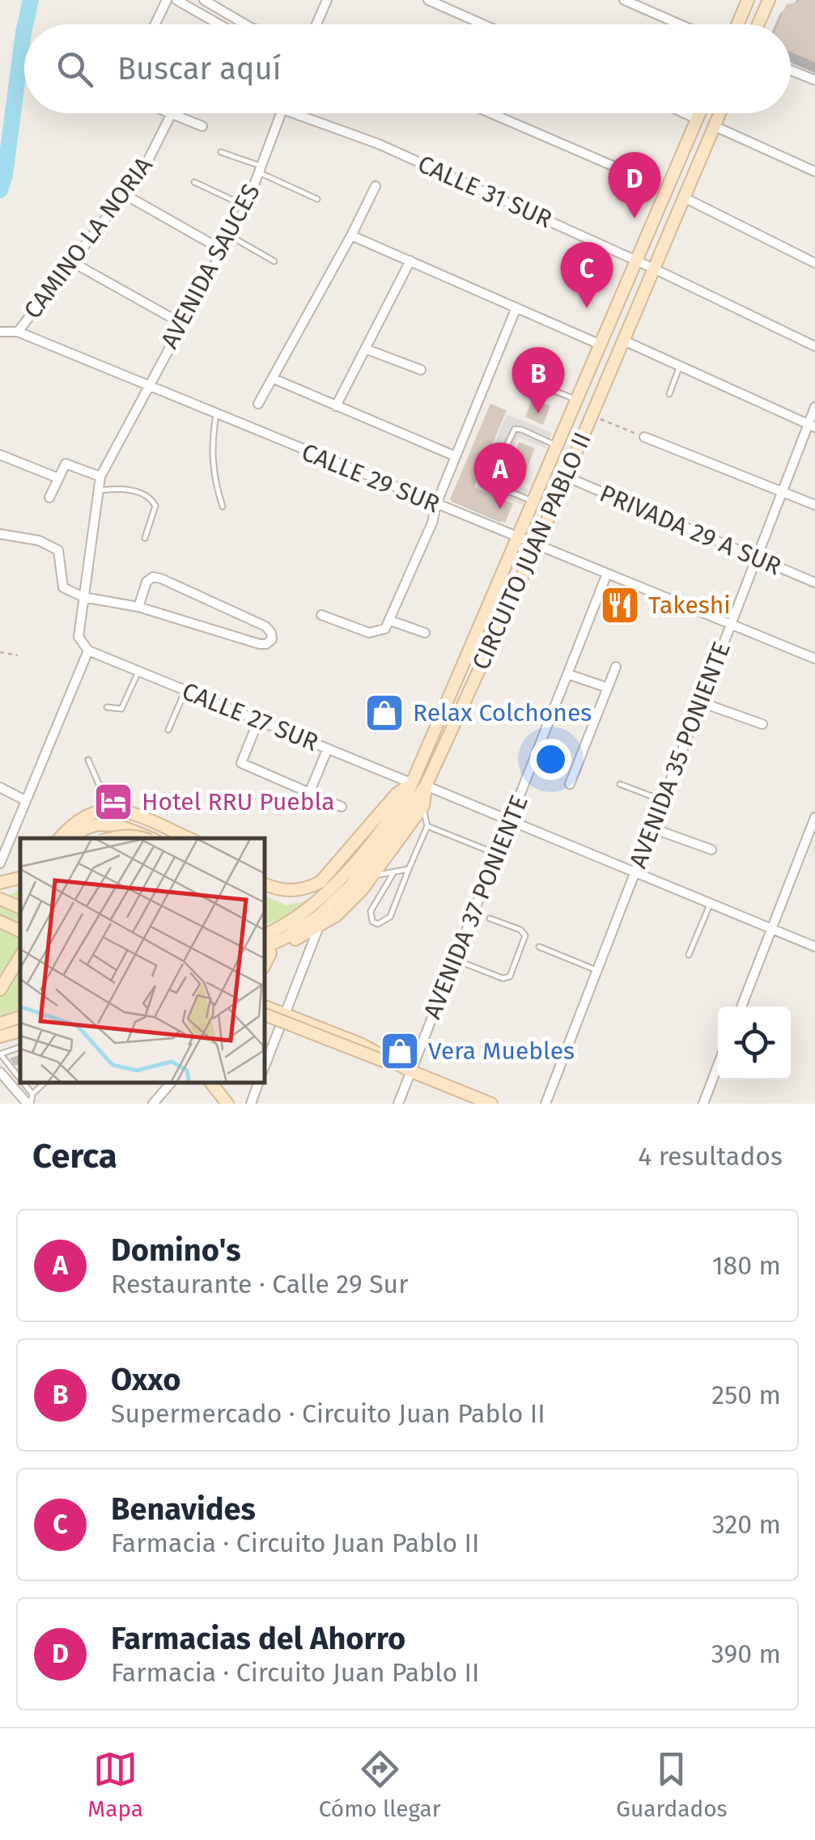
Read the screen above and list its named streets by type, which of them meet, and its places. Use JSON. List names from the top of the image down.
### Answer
{
  "streets": {
    "main road": ["CIRCUITO JUAN PABLO II"],
    "street": [
      "CALLE 31 SUR",
      "CAMINO LA NORIA",
      "AVENIDA SAUCES",
      "CALLE 29 SUR",
      "PRIVADA 29 A SUR",
      "CALLE 27 SUR",
      "AVENIDA 35 PONIENTE",
      "AVENIDA 37 PONIENTE"
    ]
  },
  "crossings": [
    ["CALLE 31 SUR", "CIRCUITO JUAN PABLO II"],
    ["CAMINO LA NORIA", "CALLE 29 SUR"],
    ["AVENIDA SAUCES", "CALLE 29 SUR"],
    ["AVENIDA SAUCES", "CALLE 27 SUR"],
    ["CALLE 29 SUR", "CIRCUITO JUAN PABLO II"],
    ["CALLE 29 SUR", "AVENIDA 35 PONIENTE"],
    ["CALLE 29 SUR", "AVENIDA 37 PONIENTE"],
    ["PRIVADA 29 A SUR", "CIRCUITO JUAN PABLO II"],
    ["PRIVADA 29 A SUR", "AVENIDA 35 PONIENTE"],
    ["CIRCUITO JUAN PABLO II", "CALLE 27 SUR"]
  ],
  "places": {
    "restaurant": ["Takeshi"],
    "shop": ["Relax Colchones", "Vera Muebles"],
    "hotel": ["Hotel RRU Puebla"]
  },
  "page": {
    "search": "Buscar aquí",
    "pins": [
      "D",
      "C",
      "B",
      "A"
    ],
    "heading": ["Cerca", "4 resultados"],
    "list": [
      {
        "mark": "A",
        "name": "Domino's",
        "note": "Restaurante · Calle 29 Sur",
        "value": "180 m"
      },
      {
        "mark": "B",
        "name": "Oxxo",
        "note": "Supermercado · Circuito Juan Pablo II",
        "value": "250 m"
      },
      {
        "mark": "C",
        "name": "Benavides",
        "note": "Farmacia · Circuito Juan Pablo II",
        "value": "320 m"
      },
      {
        "mark": "D",
        "name": "Farmacias del Ahorro",
        "note": "Farmacia · Circuito Juan Pablo II",
        "value": "390 m"
      }
    ],
    "nav": ["Mapa", "Cómo llegar", "Guardados"]
  }
}
